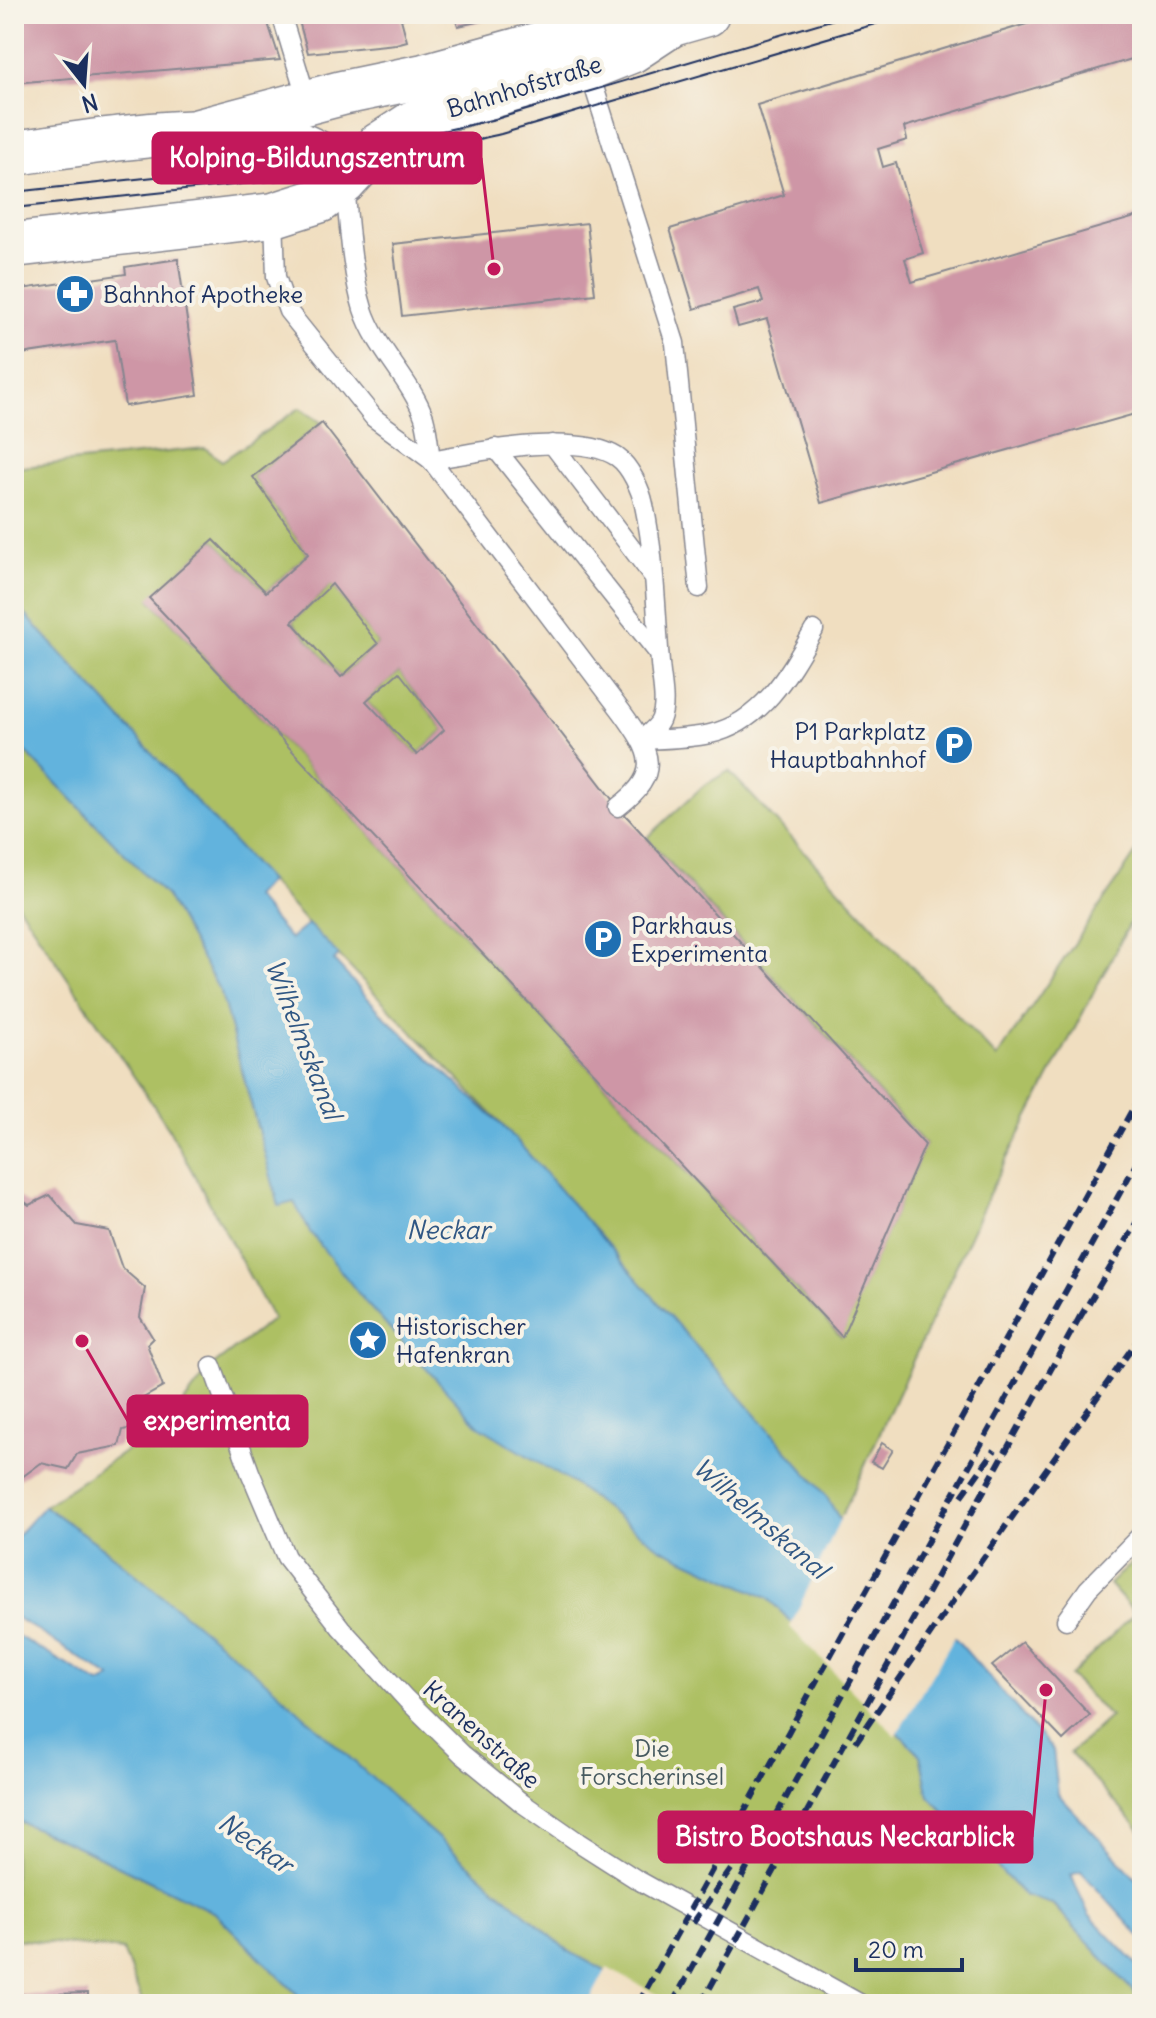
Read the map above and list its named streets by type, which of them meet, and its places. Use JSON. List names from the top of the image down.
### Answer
{
  "streets": {
    "street": ["Bahnhofstraße"],
    "lane": ["Kranenstraße"]
  },
  "water": ["Wilhelmskanal", "Neckar"],
  "parks": ["Die Forscherinsel"],
  "places": {
    "other": ["Kolping-Bildungszentrum", "experimenta", "Bistro Bootshaus Neckarblick"],
    "pharmacy": ["Bahnhof Apotheke"],
    "parking": ["P1 Parkplatz Hauptbahnhof", "Parkhaus Experimenta"],
    "place": ["Historischer Hafenkran"]
  },
  "scale_bar": "20 m",
  "north": "bottom"
}
